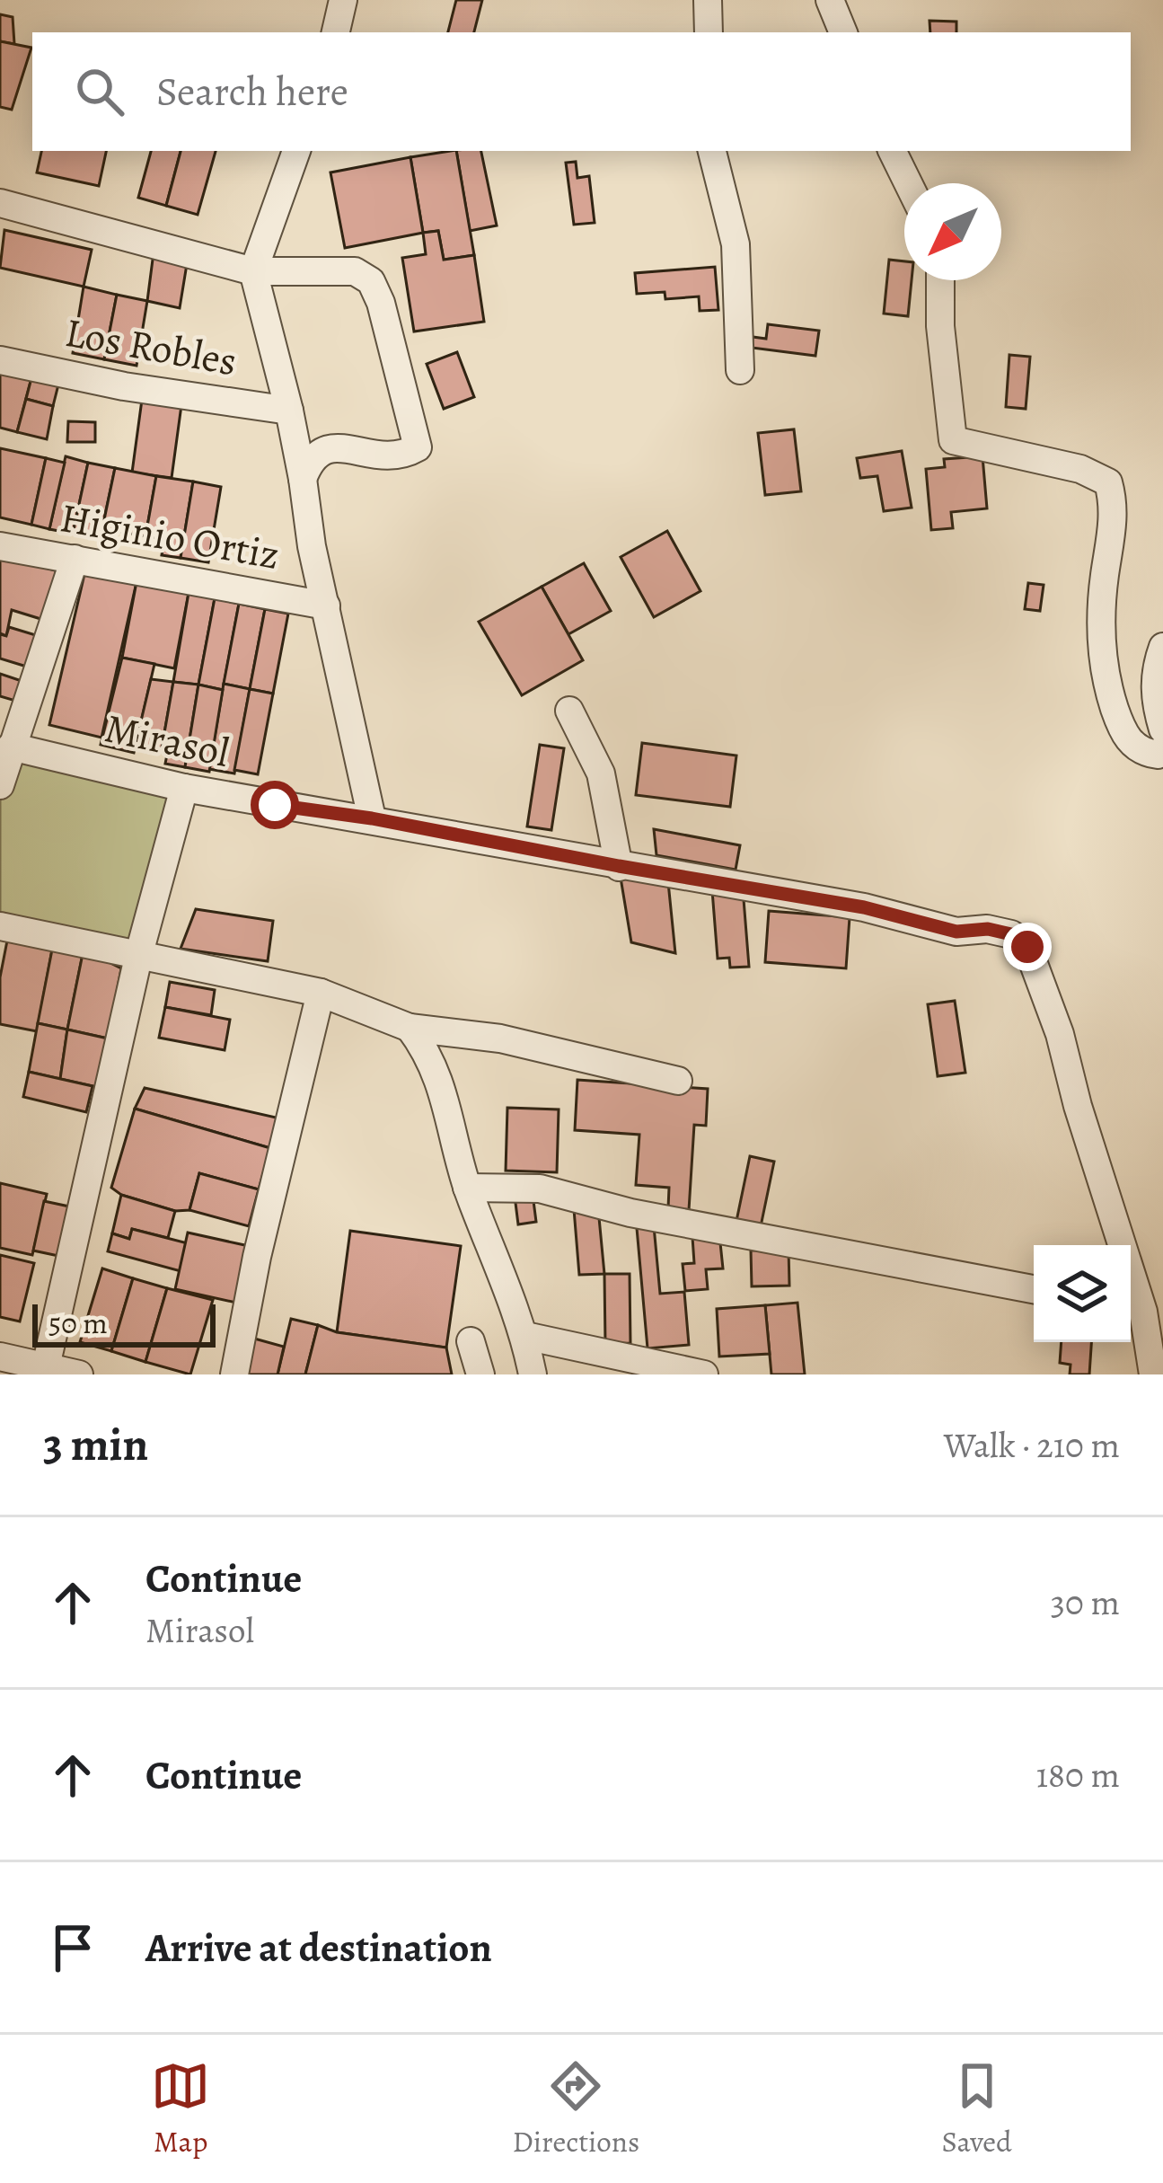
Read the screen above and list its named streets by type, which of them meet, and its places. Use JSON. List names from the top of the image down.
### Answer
{
  "streets": {
    "street": ["Los Robles", "Higinio Ortiz", "Mirasol"]
  },
  "scale_bar": "50 m",
  "north": "bottom left",
  "page": {
    "search": "Search here",
    "scale": "50 m",
    "heading": ["3 min", "Walk · 210 m"],
    "list": [
      ["Continue", "Mirasol", "30 m"],
      ["Continue", "180 m"],
      "Arrive at destination"
    ],
    "nav": ["Map", "Directions", "Saved"]
  }
}
